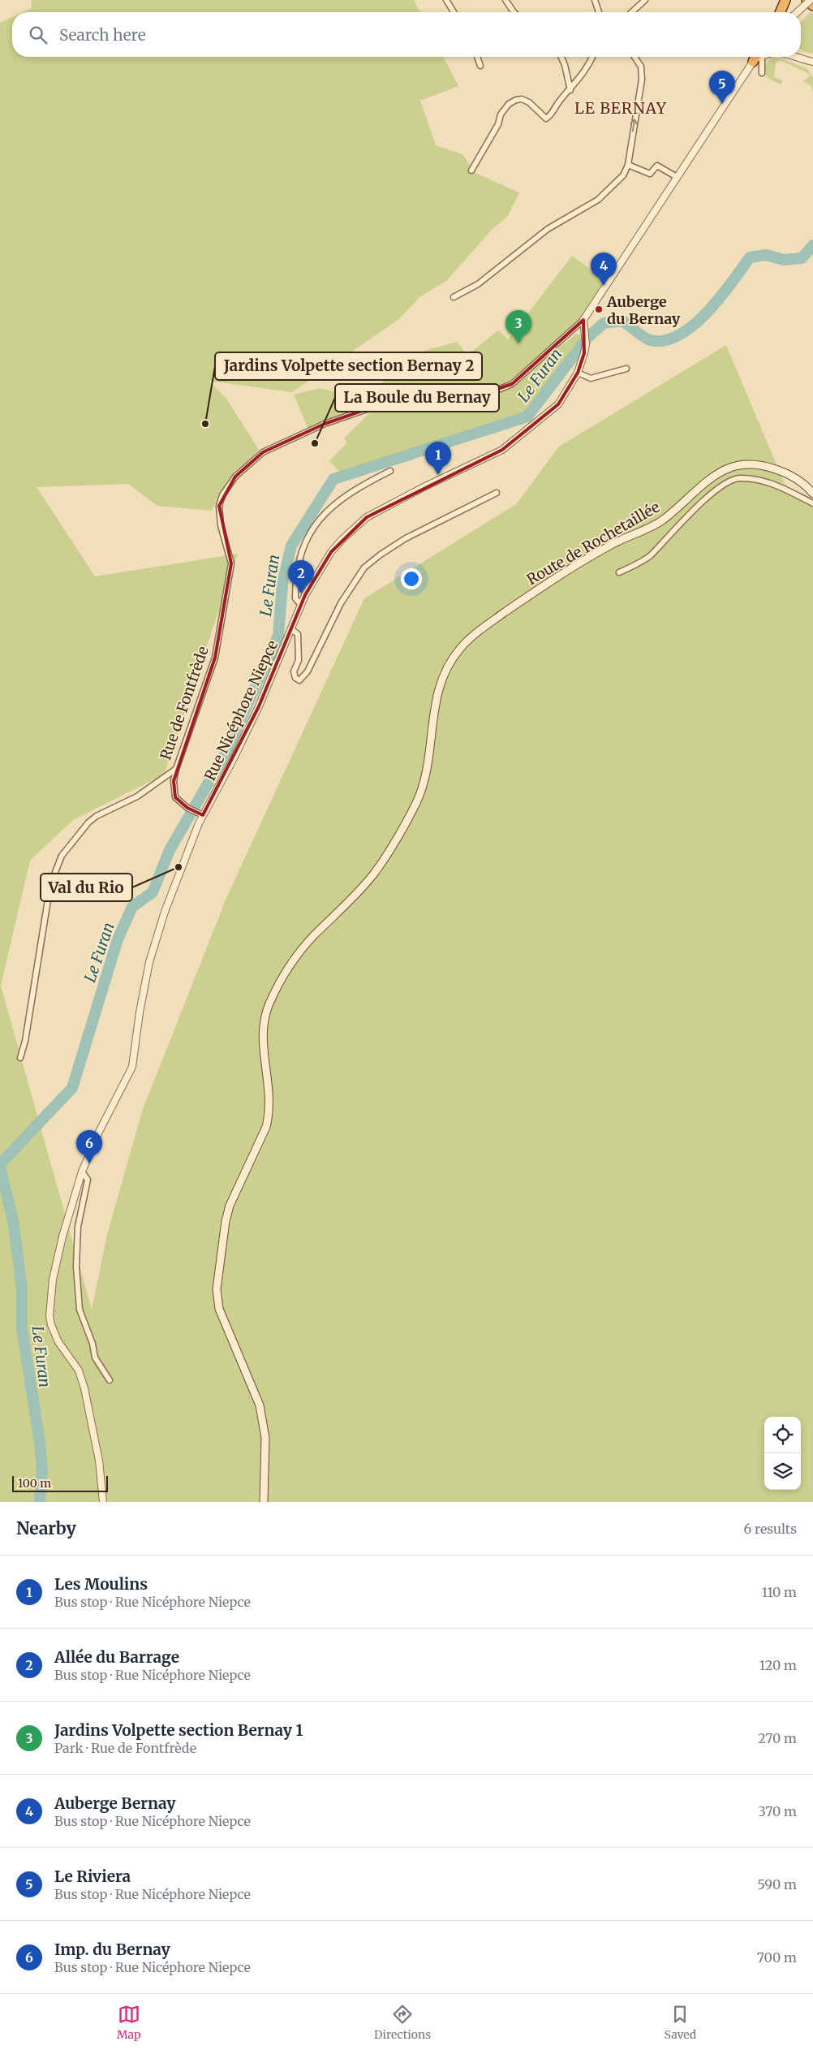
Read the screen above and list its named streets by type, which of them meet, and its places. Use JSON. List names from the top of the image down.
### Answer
{
  "streets": {
    "main road": ["Route de Rochetaillée"],
    "street": ["Rue de Fontfrède", "Rue Nicéphore Niepce"]
  },
  "crossings": [
    ["Rue de Fontfrède", "Rue Nicéphore Niepce"]
  ],
  "districts": ["LE BERNAY"],
  "water": ["Le Furan"],
  "places": [
    "Auberge du Bernay",
    "Jardins Volpette section Bernay 2",
    "La Boule du Bernay",
    "Val du Rio"
  ],
  "scale_bar": "100 m",
  "page": {
    "search": "Search here",
    "pins": [
      "5",
      "4",
      "3",
      "1",
      "2",
      "6"
    ],
    "scale": "100 m",
    "heading": ["Nearby", "6 results"],
    "list": [
      {
        "mark": "1",
        "name": "Les Moulins",
        "note": "Bus stop · Rue Nicéphore Niepce",
        "value": "110 m"
      },
      {
        "mark": "2",
        "name": "Allée du Barrage",
        "note": "Bus stop · Rue Nicéphore Niepce",
        "value": "120 m"
      },
      {
        "mark": "3",
        "name": "Jardins Volpette section Bernay 1",
        "note": "Park · Rue de Fontfrède",
        "value": "270 m"
      },
      {
        "mark": "4",
        "name": "Auberge Bernay",
        "note": "Bus stop · Rue Nicéphore Niepce",
        "value": "370 m"
      },
      {
        "mark": "5",
        "name": "Le Riviera",
        "note": "Bus stop · Rue Nicéphore Niepce",
        "value": "590 m"
      },
      {
        "mark": "6",
        "name": "Imp. du Bernay",
        "note": "Bus stop · Rue Nicéphore Niepce",
        "value": "700 m"
      }
    ],
    "nav": ["Map", "Directions", "Saved"]
  }
}
